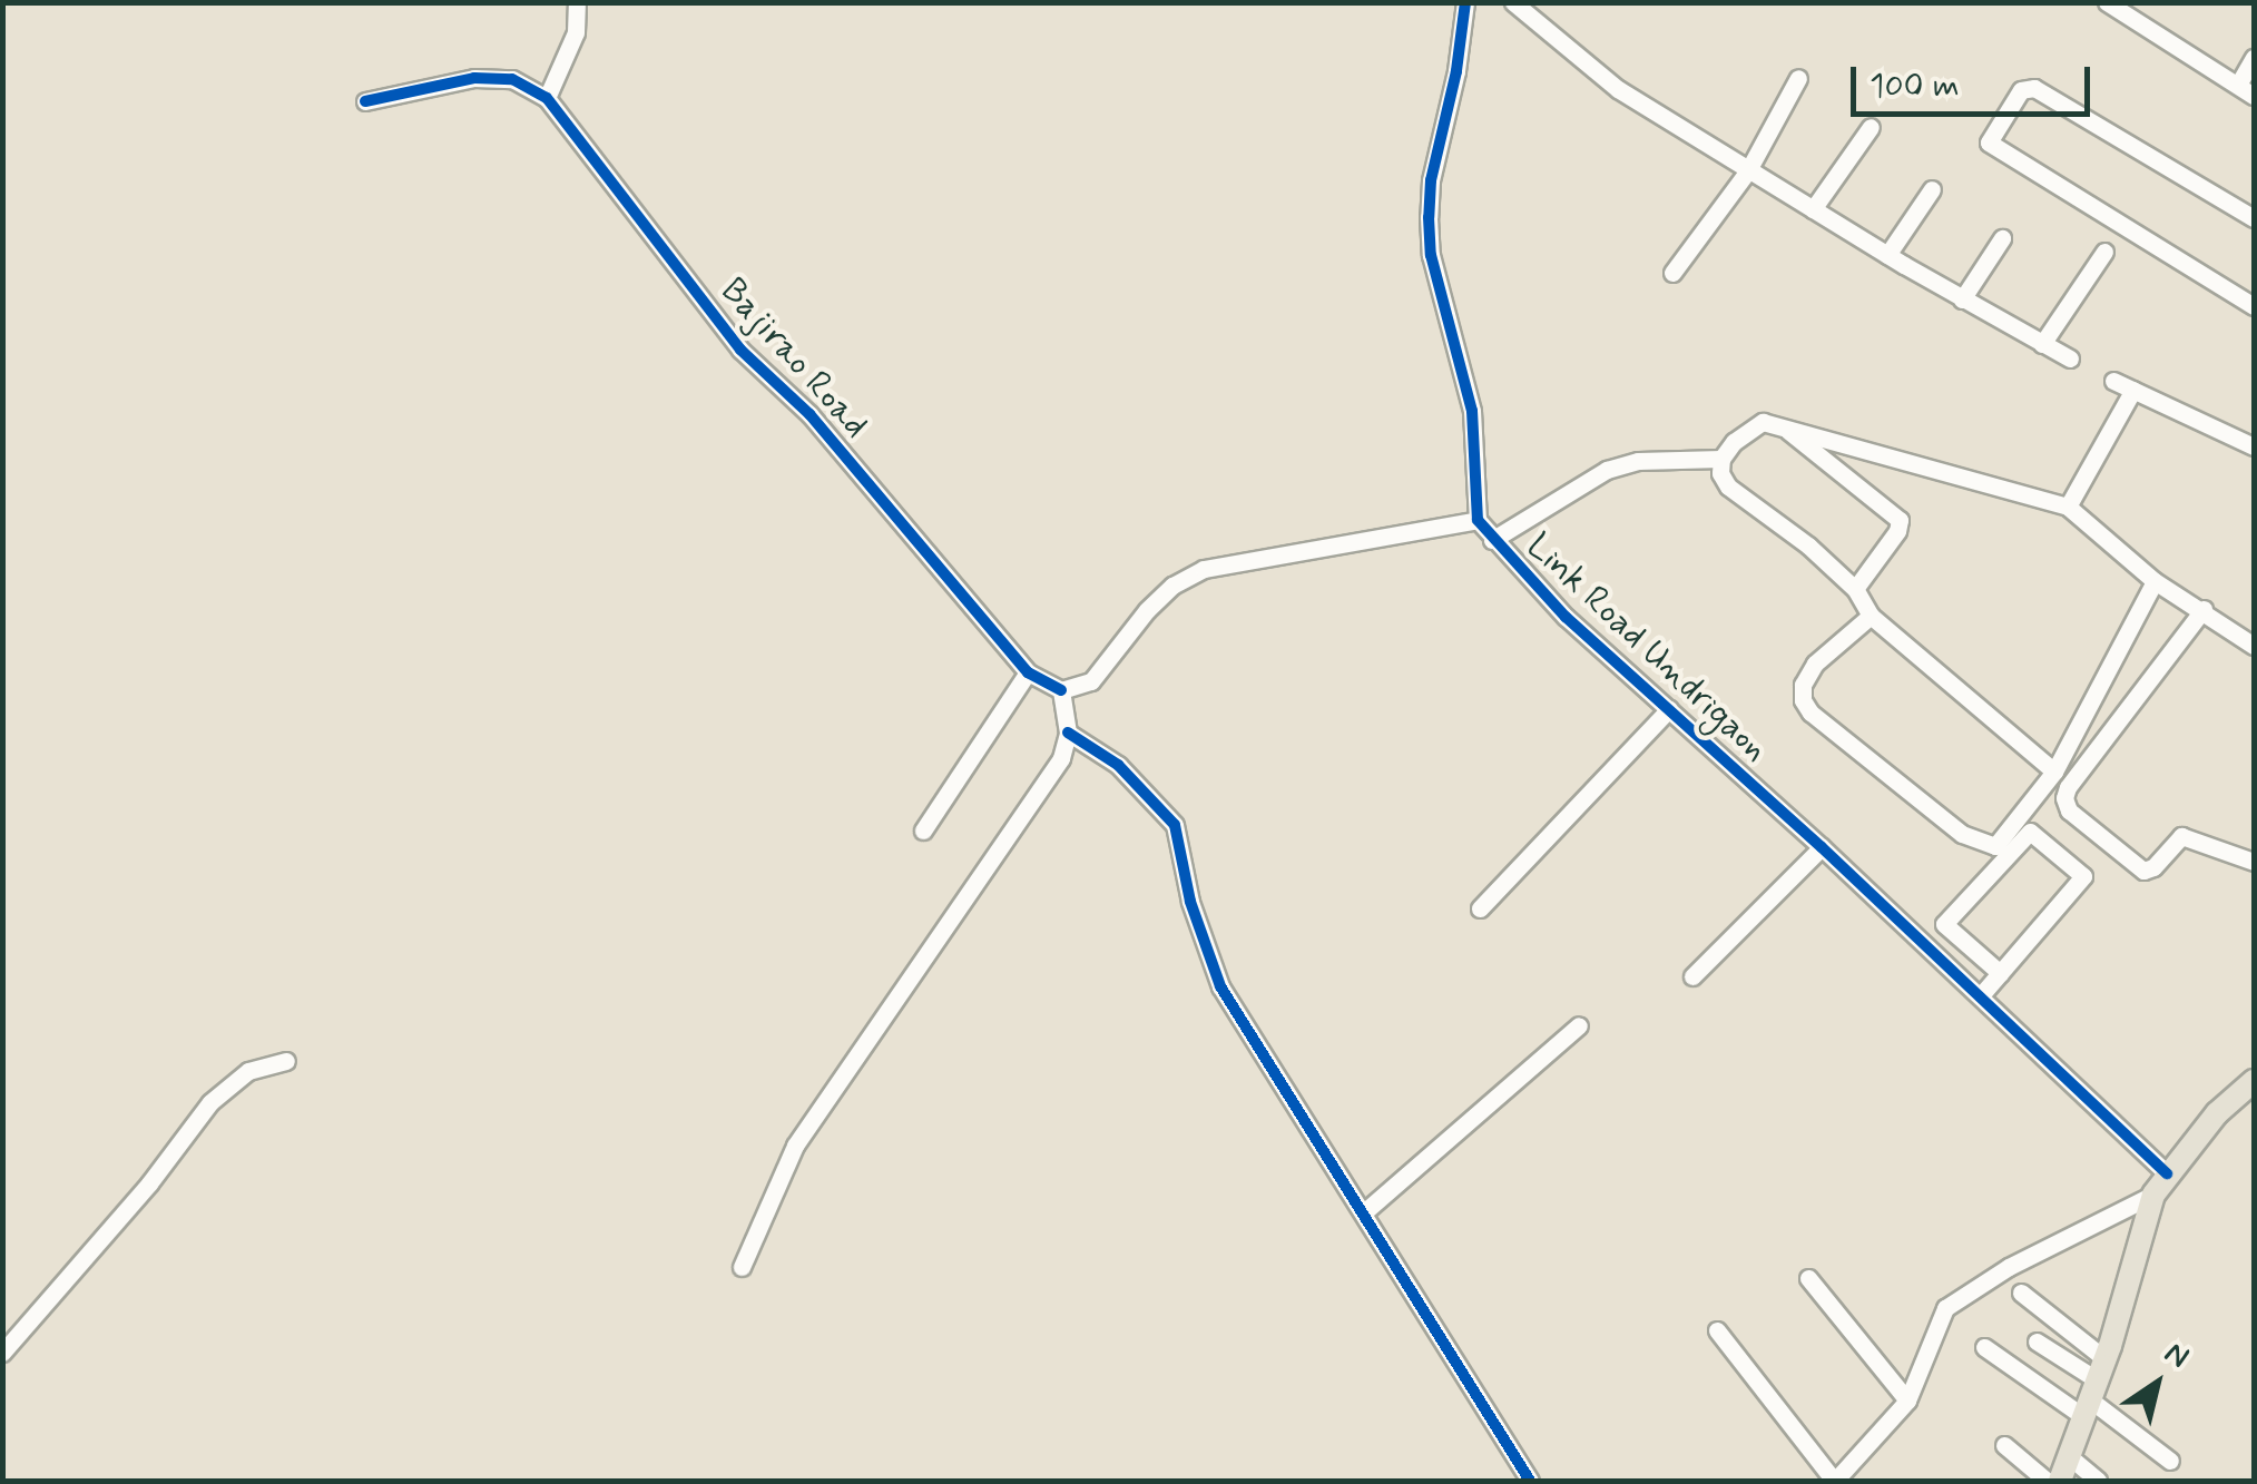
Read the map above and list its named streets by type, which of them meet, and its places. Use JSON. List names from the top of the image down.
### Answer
{
  "streets": {
    "street": ["Bajirao Road", "Link Road Undrigaon"]
  },
  "scale_bar": "100 m",
  "north": "top right"
}
